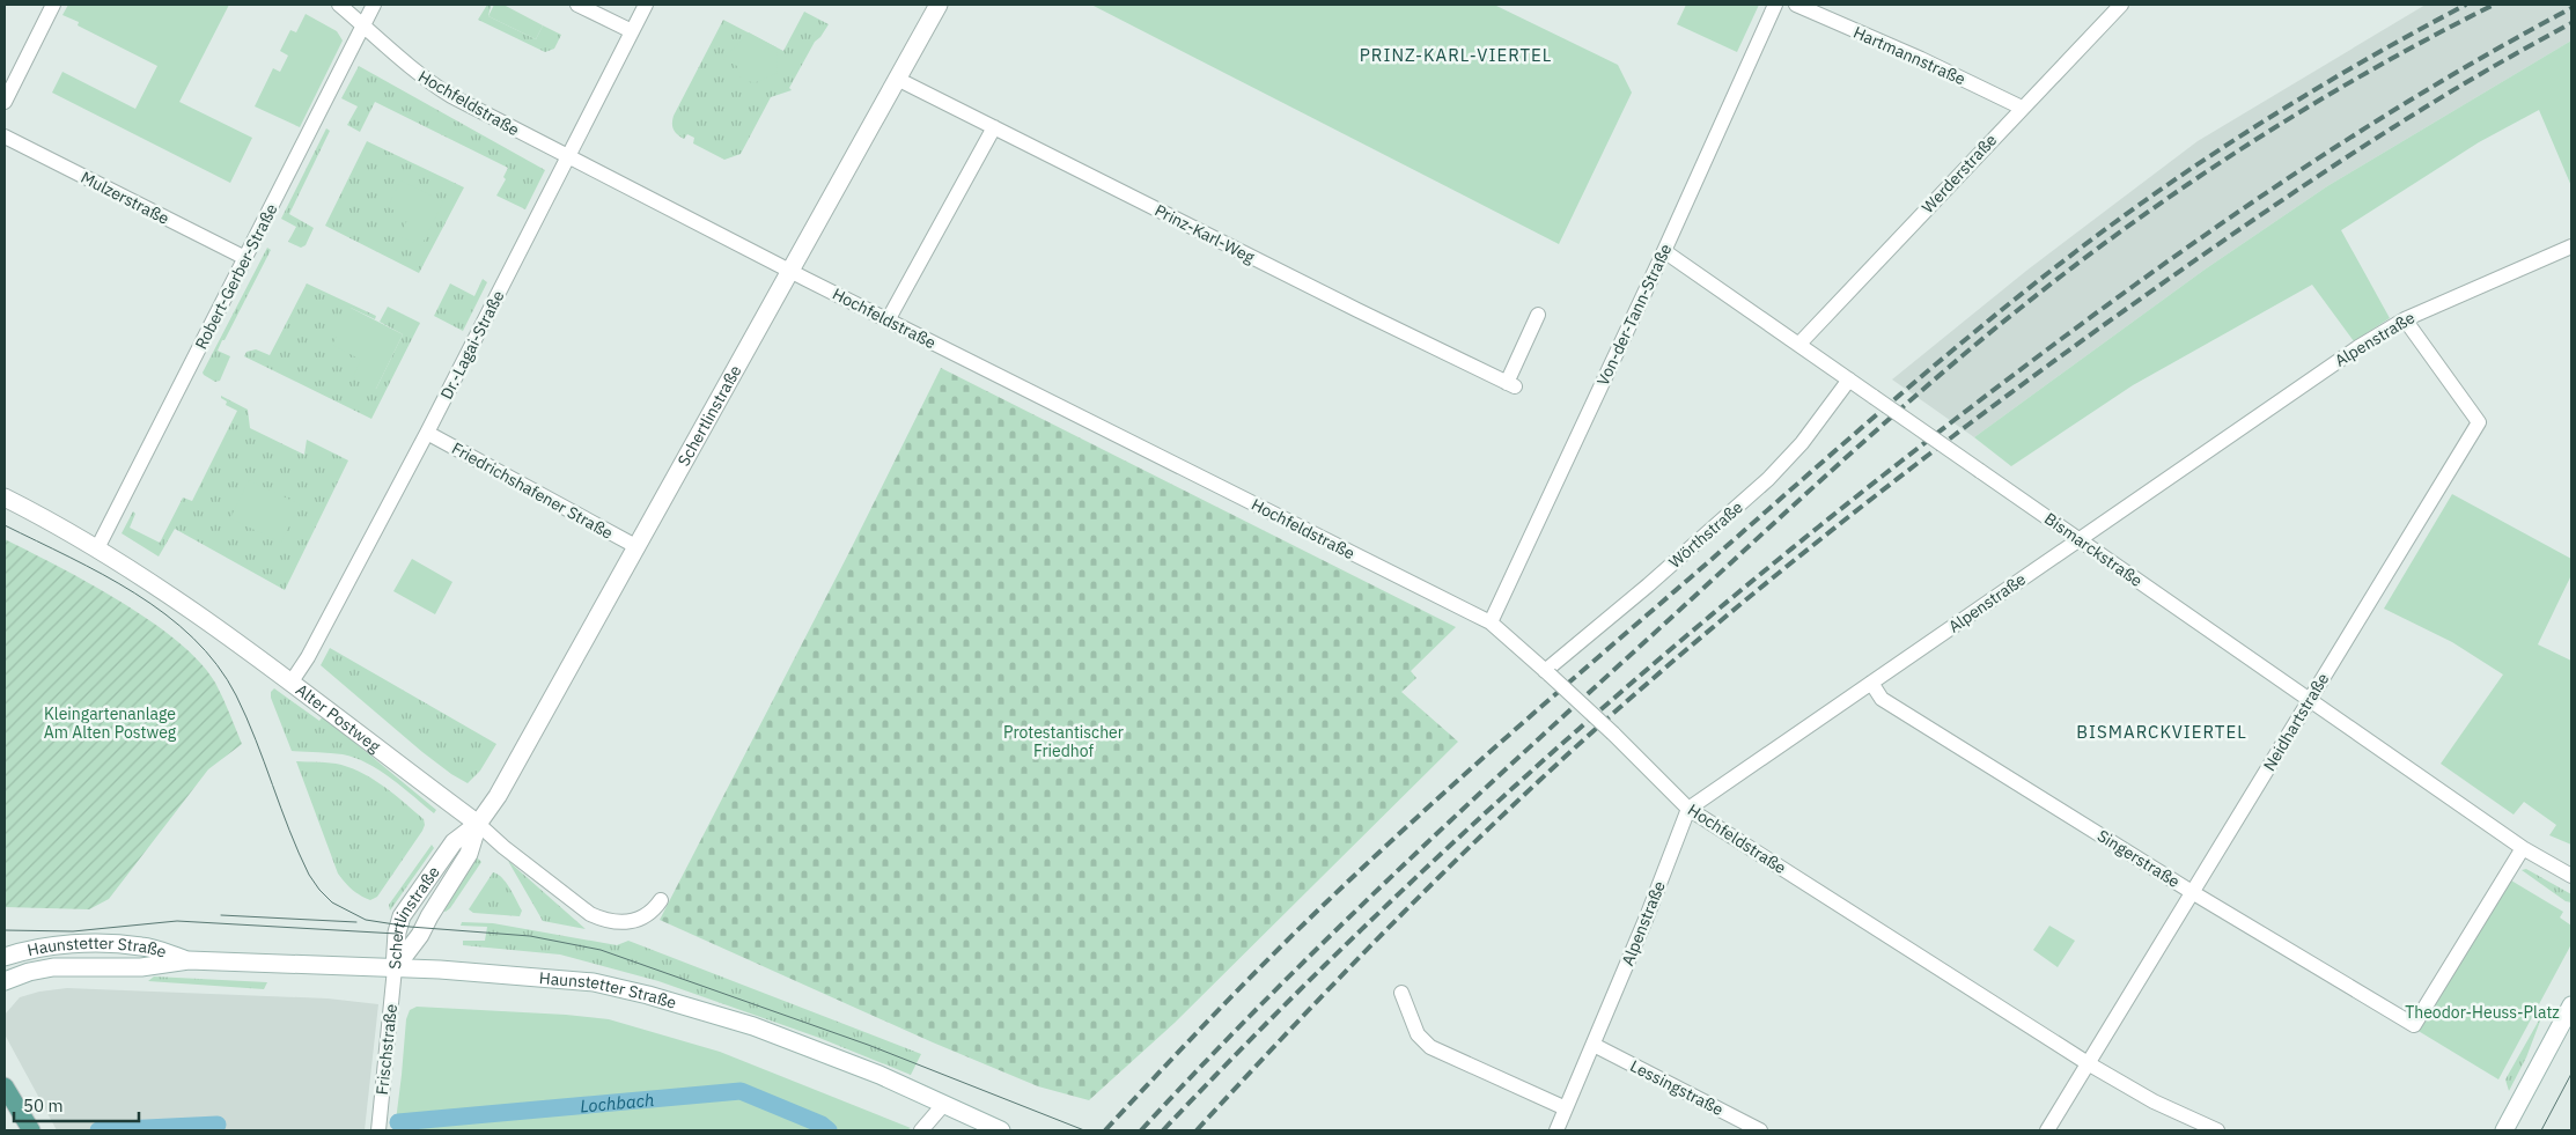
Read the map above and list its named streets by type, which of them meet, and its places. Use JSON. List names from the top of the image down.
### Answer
{
  "streets": {
    "street": [
      "Hartmannstraße",
      "Hochfeldstraße",
      "Werderstraße",
      "Mulzerstraße",
      "Prinz-Karl-Weg",
      "Robert-Gerber-Straße",
      "Von-der-Tann-Straße",
      "Alpenstraße",
      "Dr.-Lagai-Straße",
      "Schertlinstraße",
      "Friedrichshafener Straße",
      "Wörthstraße",
      "Bismarckstraße",
      "Alter Postweg",
      "Neidhartstraße",
      "Singerstraße",
      "Haunstetter Straße",
      "Frischstraße",
      "Lessingstraße"
    ]
  },
  "crossings": [
    ["Hartmannstraße", "Werderstraße"],
    ["Hochfeldstraße", "Robert-Gerber-Straße"],
    ["Hochfeldstraße", "Von-der-Tann-Straße"],
    ["Hochfeldstraße", "Alpenstraße"],
    ["Hochfeldstraße", "Dr.-Lagai-Straße"],
    ["Hochfeldstraße", "Schertlinstraße"],
    ["Hochfeldstraße", "Wörthstraße"],
    ["Hochfeldstraße", "Neidhartstraße"],
    ["Werderstraße", "Bismarckstraße"],
    ["Mulzerstraße", "Robert-Gerber-Straße"],
    ["Prinz-Karl-Weg", "Schertlinstraße"],
    ["Robert-Gerber-Straße", "Alter Postweg"],
    ["Von-der-Tann-Straße", "Bismarckstraße"],
    ["Alpenstraße", "Bismarckstraße"],
    ["Alpenstraße", "Neidhartstraße"],
    ["Alpenstraße", "Singerstraße"],
    ["Alpenstraße", "Lessingstraße"],
    ["Dr.-Lagai-Straße", "Friedrichshafener Straße"],
    ["Dr.-Lagai-Straße", "Alter Postweg"],
    ["Schertlinstraße", "Friedrichshafener Straße"],
    ["Schertlinstraße", "Alter Postweg"],
    ["Schertlinstraße", "Haunstetter Straße"],
    ["Schertlinstraße", "Frischstraße"],
    ["Wörthstraße", "Bismarckstraße"],
    ["Bismarckstraße", "Neidhartstraße"],
    ["Bismarckstraße", "Singerstraße"],
    ["Neidhartstraße", "Singerstraße"],
    ["Haunstetter Straße", "Frischstraße"]
  ],
  "districts": ["PRINZ-KARL-VIERTEL", "BISMARCKVIERTEL"],
  "water": ["Lochbach"],
  "parks": ["Kleingartenanlage Am Alten Postweg", "Protestantischer Friedhof", "Theodor-Heuss-Platz"],
  "scale_bar": "50 m"
}
